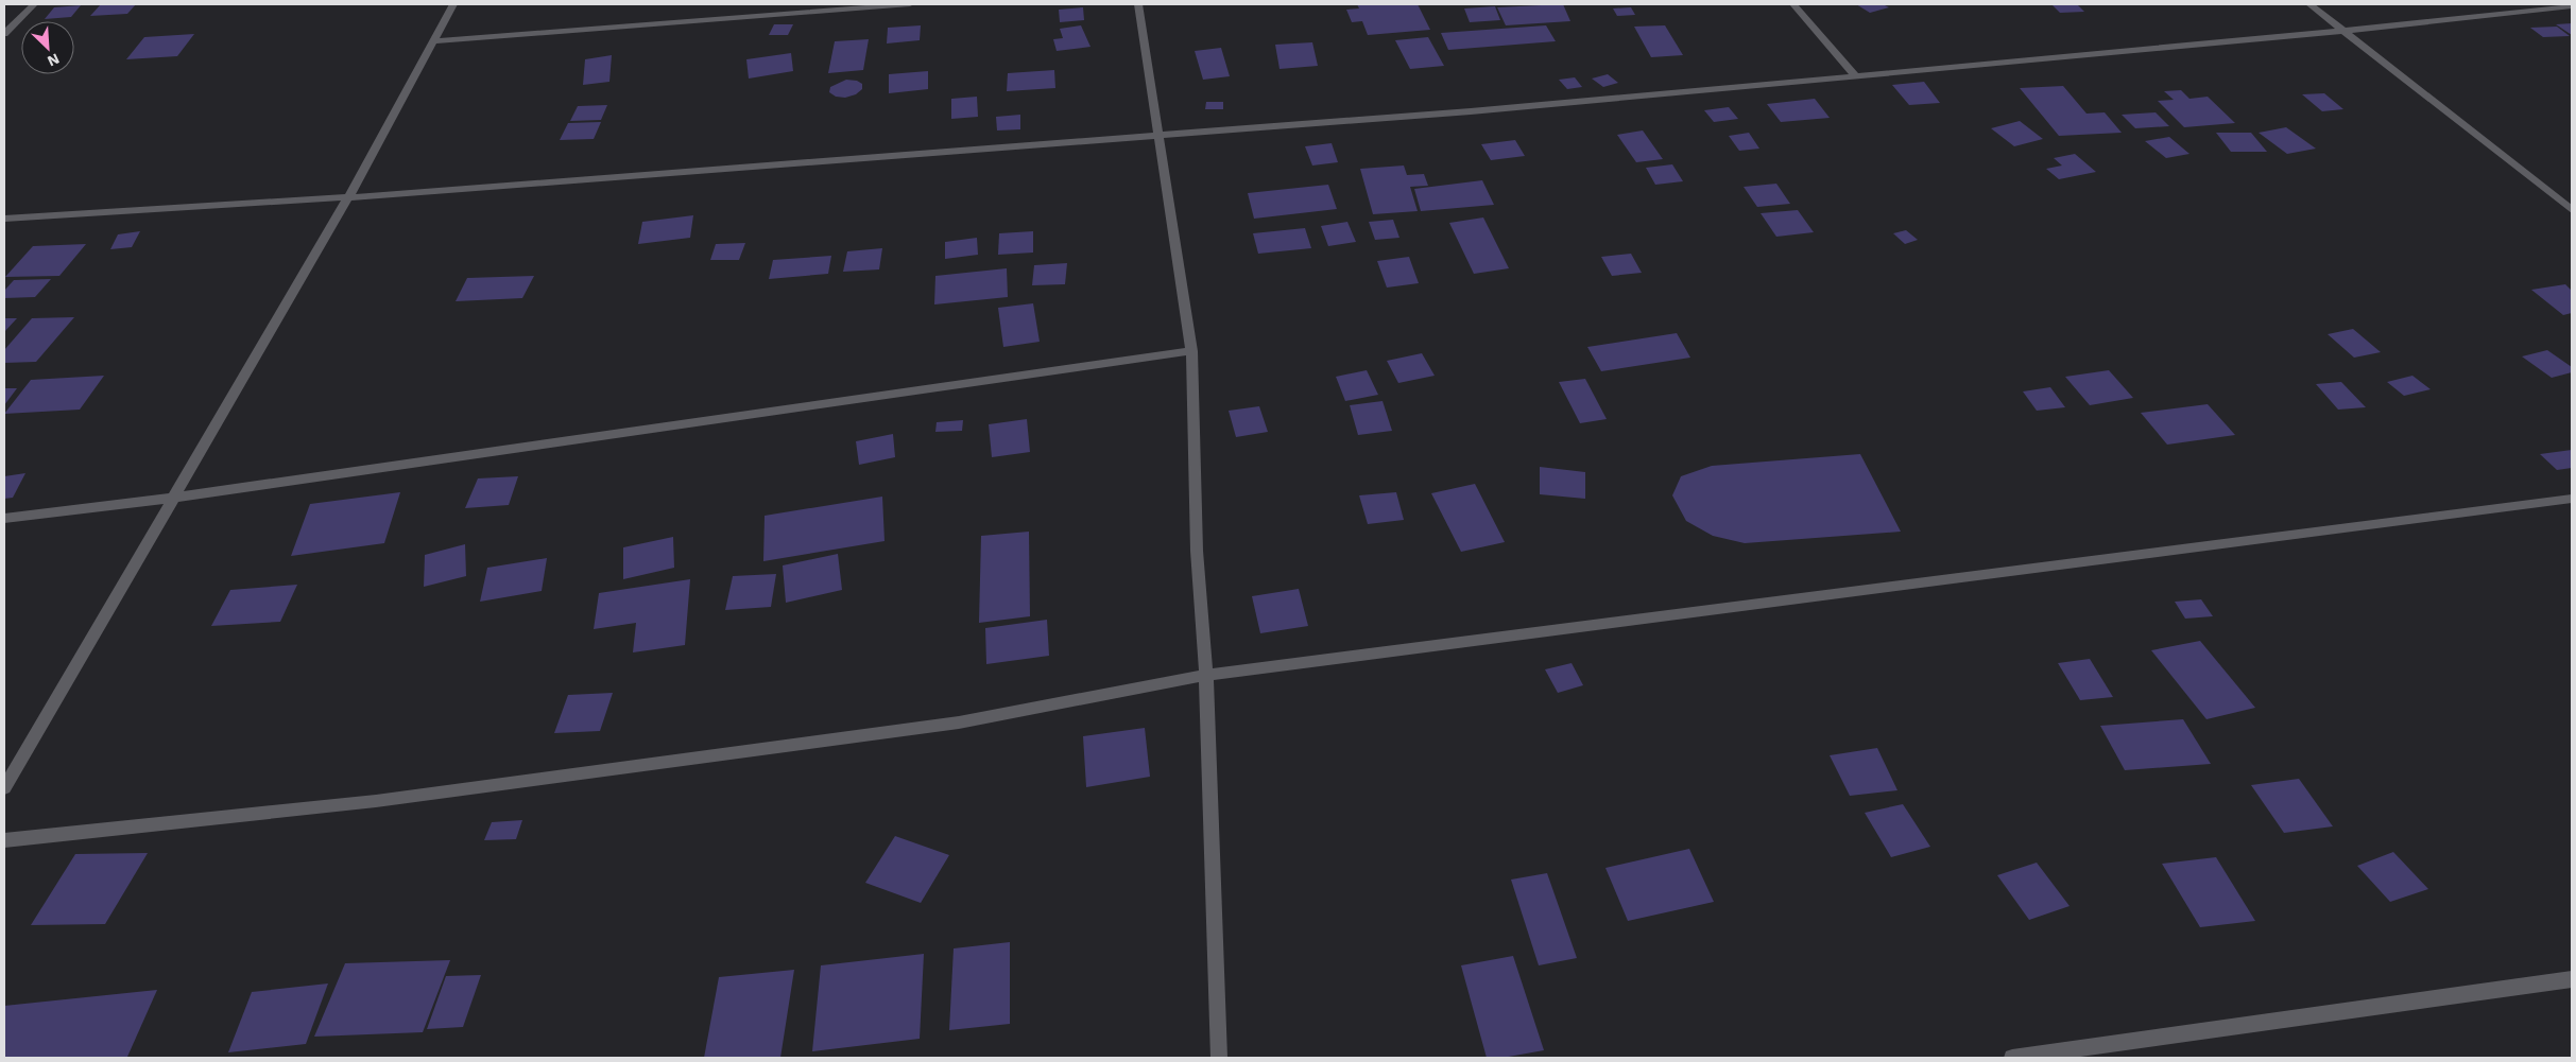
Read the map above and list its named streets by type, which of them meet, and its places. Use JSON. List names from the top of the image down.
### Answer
{
  "north": "bottom right"
}
